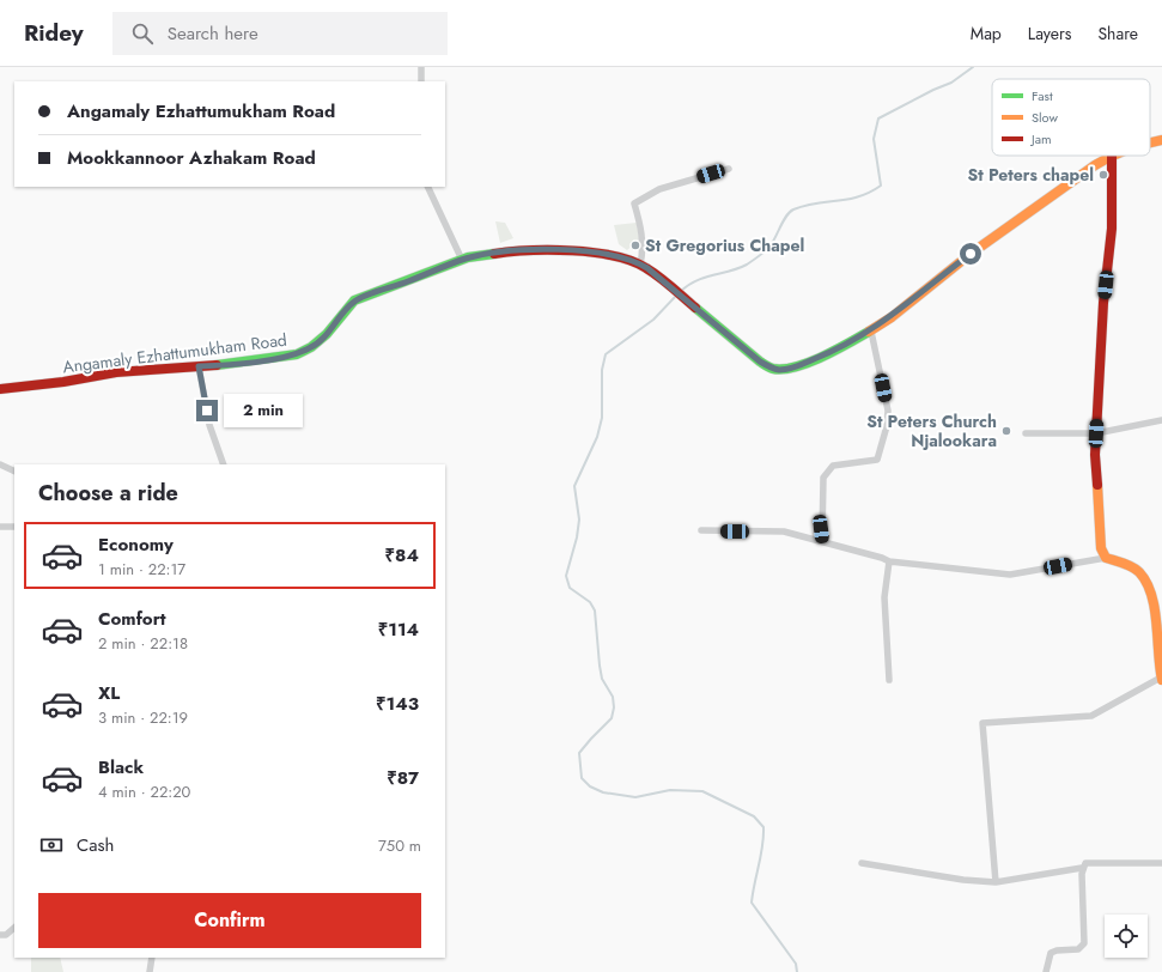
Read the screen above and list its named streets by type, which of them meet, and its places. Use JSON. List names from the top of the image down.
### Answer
{
  "streets": {
    "street": ["Angamaly Ezhattumukham Road"]
  },
  "places": ["St Peters chapel", "St Gregorius Chapel", "St Peters Church Njalookara"],
  "legend": ["Fast", "Slow", "Jam"],
  "page": {
    "header": "Ridey",
    "search": "Search here",
    "nav": ["Map", "Layers", "Share"],
    "banner": ["Angamaly Ezhattumukham Road", "Mookkannoor Azhakam Road"],
    "bubble": "2 min",
    "heading": "Choose a ride",
    "list": [
      {
        "name": "Economy",
        "note": "1 min · 22:17",
        "value": "₹84"
      },
      {
        "name": "Comfort",
        "note": "2 min · 22:18",
        "value": "₹114"
      },
      {
        "name": "XL",
        "note": "3 min · 22:19",
        "value": "₹143"
      },
      {
        "name": "Black",
        "note": "4 min · 22:20",
        "value": "₹87"
      }
    ],
    "pay": ["Cash", "750 m"],
    "buttons": "Confirm"
  }
}
